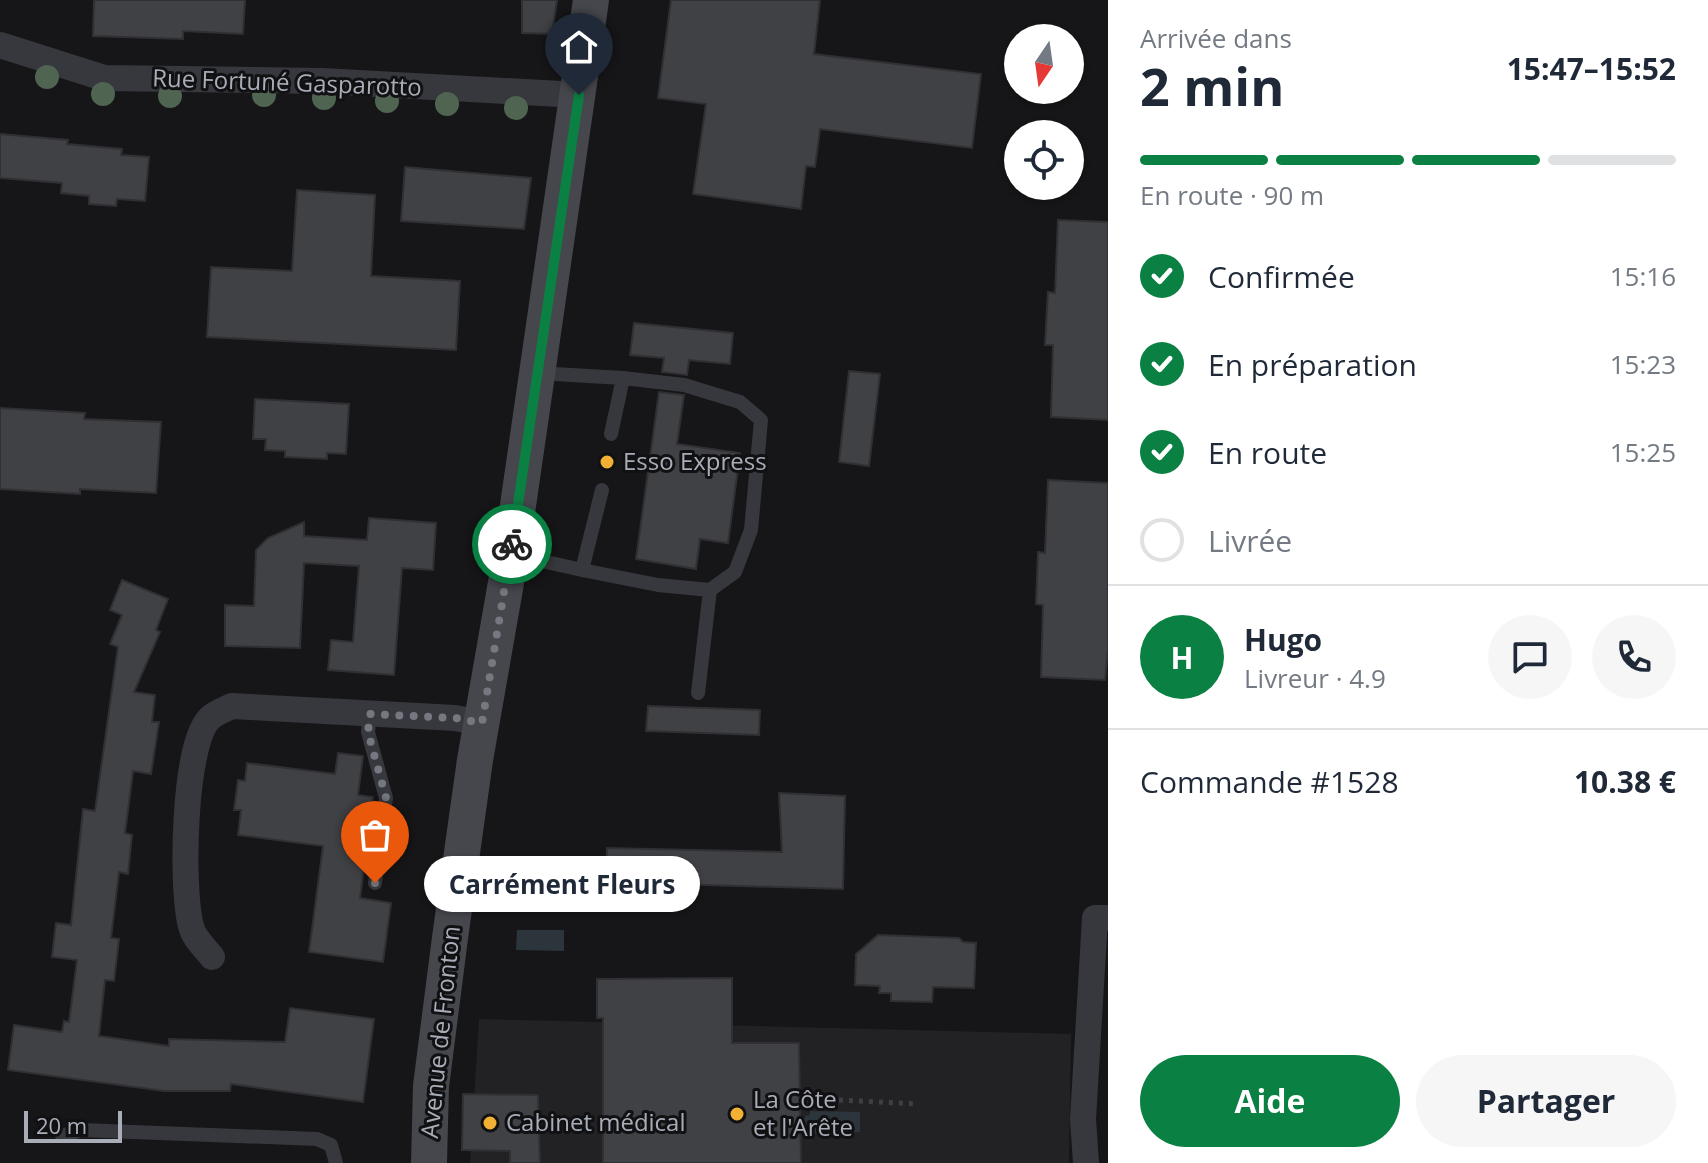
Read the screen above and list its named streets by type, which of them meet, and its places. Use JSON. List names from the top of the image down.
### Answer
{
  "streets": {
    "main road": ["Avenue de Fronton"],
    "street": ["Rue Fortuné Gasparotto"]
  },
  "crossings": [
    ["Rue Fortuné Gasparotto", "Avenue de Fronton"]
  ],
  "places": [
    "Esso Express",
    "Carrément Fleurs",
    "La Côte et l'Arête",
    "Cabinet médical"
  ],
  "scale_bar": "20 m",
  "north": "bottom",
  "page": {
    "heading": ["2 min", "Arrivée dans", "15:47–15:52"],
    "panel": [
      "Hugo",
      "Livreur · 4.9",
      "Commande #1528",
      "10.38 €"
    ],
    "bar": "En route · 90 m",
    "list": [
      ["Confirmée", "15:16"],
      ["En préparation", "15:23"],
      ["En route", "15:25"],
      "Livrée"
    ],
    "round": "H",
    "bubble": "Carrément Fleurs",
    "buttons": ["Aide", "Partager"],
    "scale": "20 m"
  }
}
